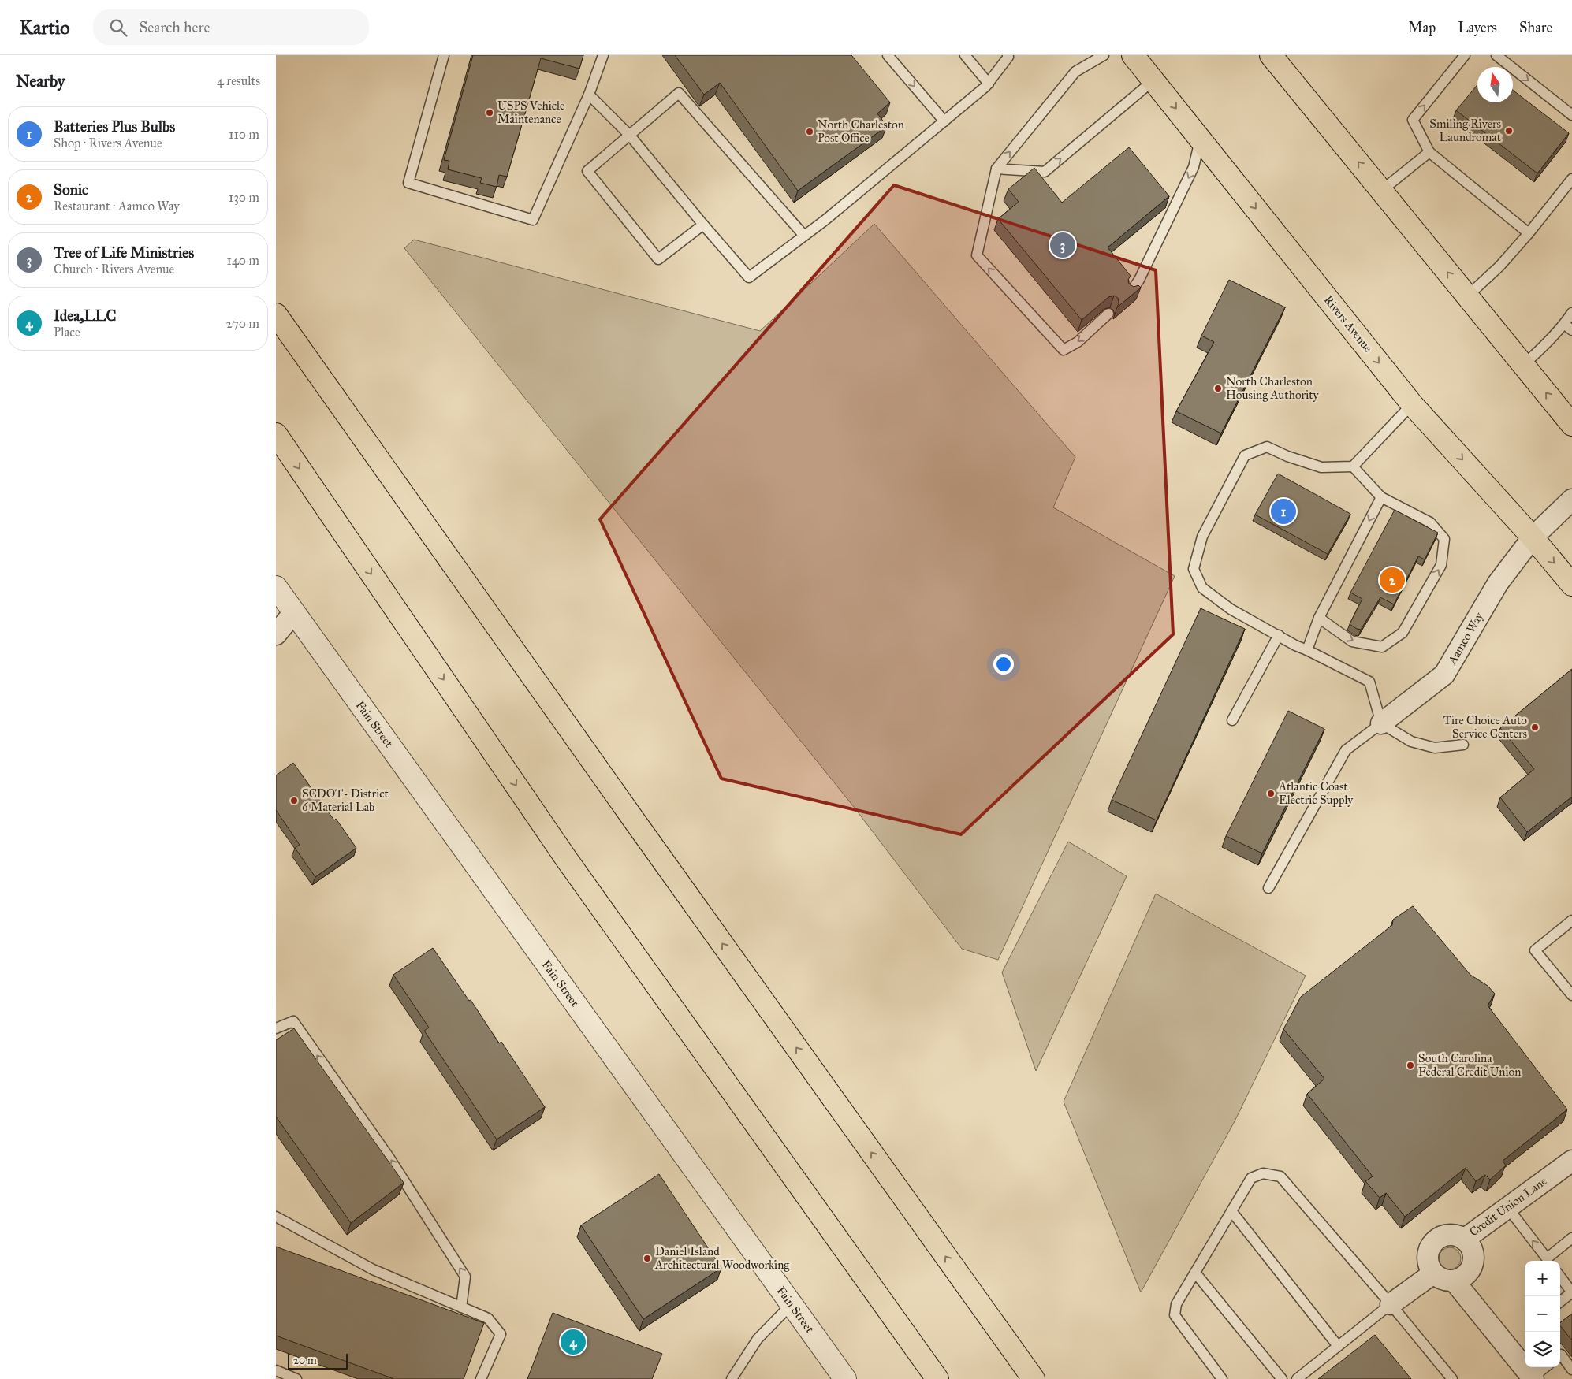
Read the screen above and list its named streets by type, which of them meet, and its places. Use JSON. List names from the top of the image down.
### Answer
{
  "streets": {
    "main road": ["Rivers Avenue"],
    "street": ["Aamco Way", "Fain Street", "Credit Union Lane"]
  },
  "crossings": [
    ["Rivers Avenue", "Aamco Way"]
  ],
  "places": [
    "USPS Vehicle Maintenance",
    "Smiling Rivers Laundromat",
    "North Charleston Post Office",
    "North Charleston Housing Authority",
    "Tire Choice Auto Service Centers",
    "Atlantic Coast Electric Supply",
    "SCDOT- District 6 Material Lab",
    "South Carolina Federal Credit Union",
    "Daniel Island Architectural Woodworking"
  ],
  "scale_bar": "20 m",
  "north": "top",
  "page": {
    "header": "Kartio",
    "search": "Search here",
    "nav": ["Map", "Layers", "Share"],
    "heading": ["Nearby", "4 results"],
    "list": [
      {
        "mark": "1",
        "name": "Batteries Plus Bulbs",
        "note": "Shop · Rivers Avenue",
        "value": "110 m"
      },
      {
        "mark": "2",
        "name": "Sonic",
        "note": "Restaurant · Aamco Way",
        "value": "130 m"
      },
      {
        "mark": "3",
        "name": "Tree of Life Ministries",
        "note": "Church · Rivers Avenue",
        "value": "140 m"
      },
      {
        "mark": "4",
        "name": "Idea,LLC",
        "note": "Place",
        "value": "270 m"
      }
    ],
    "pins": [
      "3",
      "1",
      "2",
      "4"
    ],
    "map_buttons": ["+", "−"],
    "scale": "20 m"
  }
}
